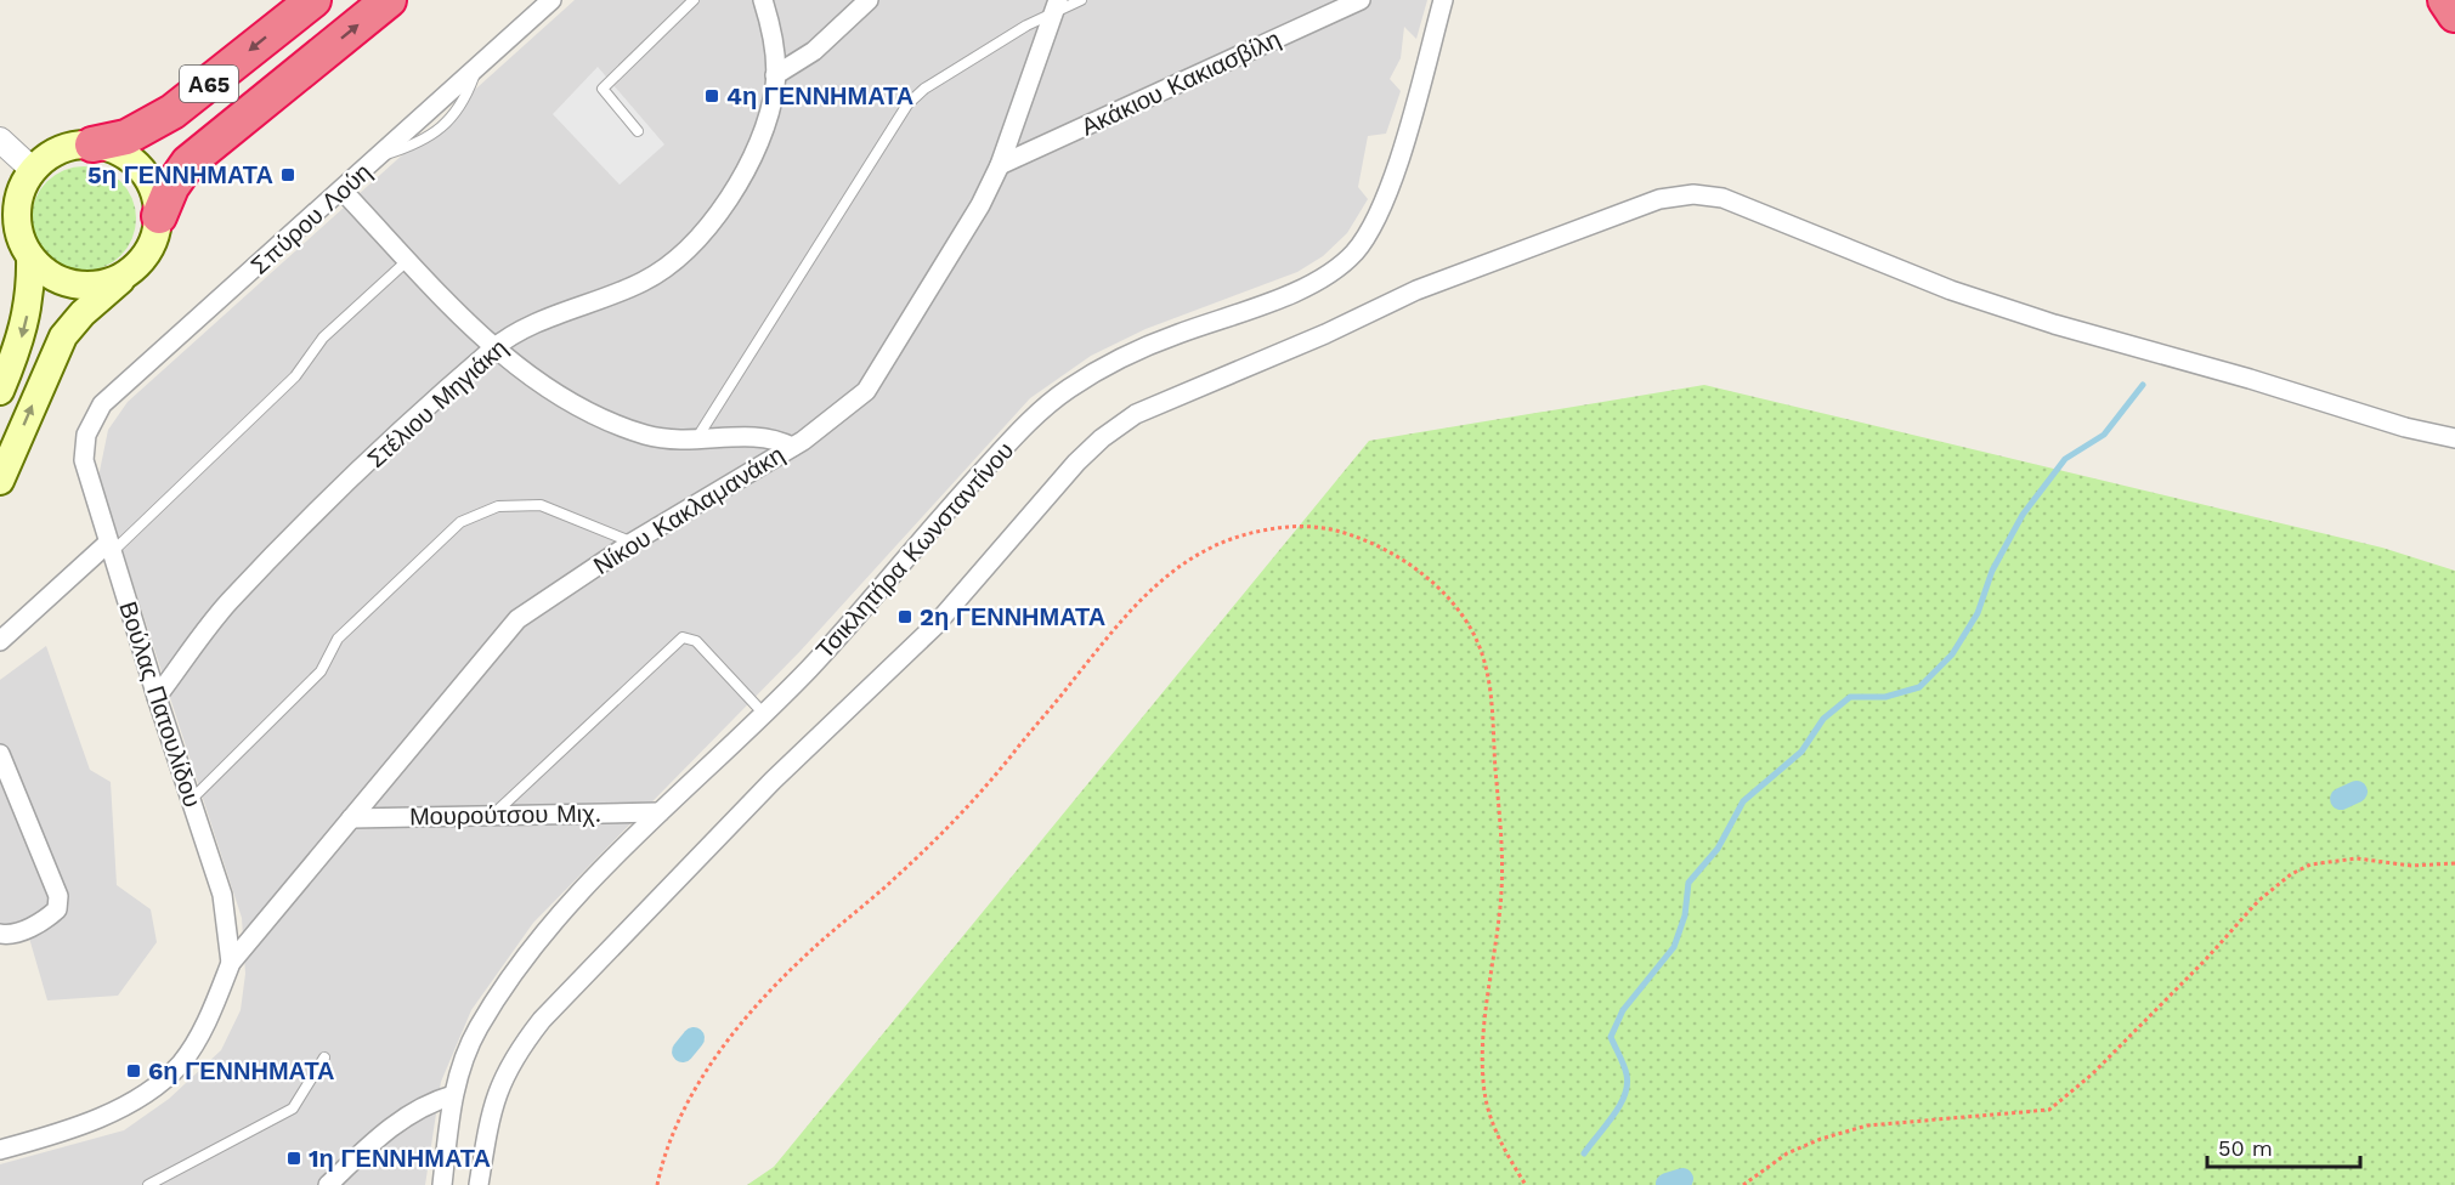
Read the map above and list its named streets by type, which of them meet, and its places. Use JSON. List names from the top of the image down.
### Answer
{
  "streets": {
    "highway": ["Α65"],
    "street": [
      "Ακάκιου Κακιασβίλη",
      "Σπύρου Λούη",
      "Στέλιου Μηγιάκη",
      "Νίκου Κακλαμανάκη",
      "Τσικλητήρα Κωνσταντίνου",
      "Βούλας Πατουλίδου",
      "Μουρούτσου Μιχ."
    ]
  },
  "crossings": [
    ["Ακάκιου Κακιασβίλη", "Νίκου Κακλαμανάκη"],
    ["Σπύρου Λούη", "Βούλας Πατουλίδου"],
    ["Στέλιου Μηγιάκη", "Βούλας Πατουλίδου"],
    ["Νίκου Κακλαμανάκη", "Βούλας Πατουλίδου"],
    ["Νίκου Κακλαμανάκη", "Μουρούτσου Μιχ."],
    ["Τσικλητήρα Κωνσταντίνου", "Μουρούτσου Μιχ."]
  ],
  "places": {
    "transit": [
      "4η ΓΕΝΝΗΜΑΤΑ",
      "5η ΓΕΝΝΗΜΑΤΑ",
      "2η ΓΕΝΝΗΜΑΤΑ",
      "6η ΓΕΝΝΗΜΑΤΑ",
      "1η ΓΕΝΝΗΜΑΤΑ"
    ]
  },
  "scale_bar": "50 m"
}
